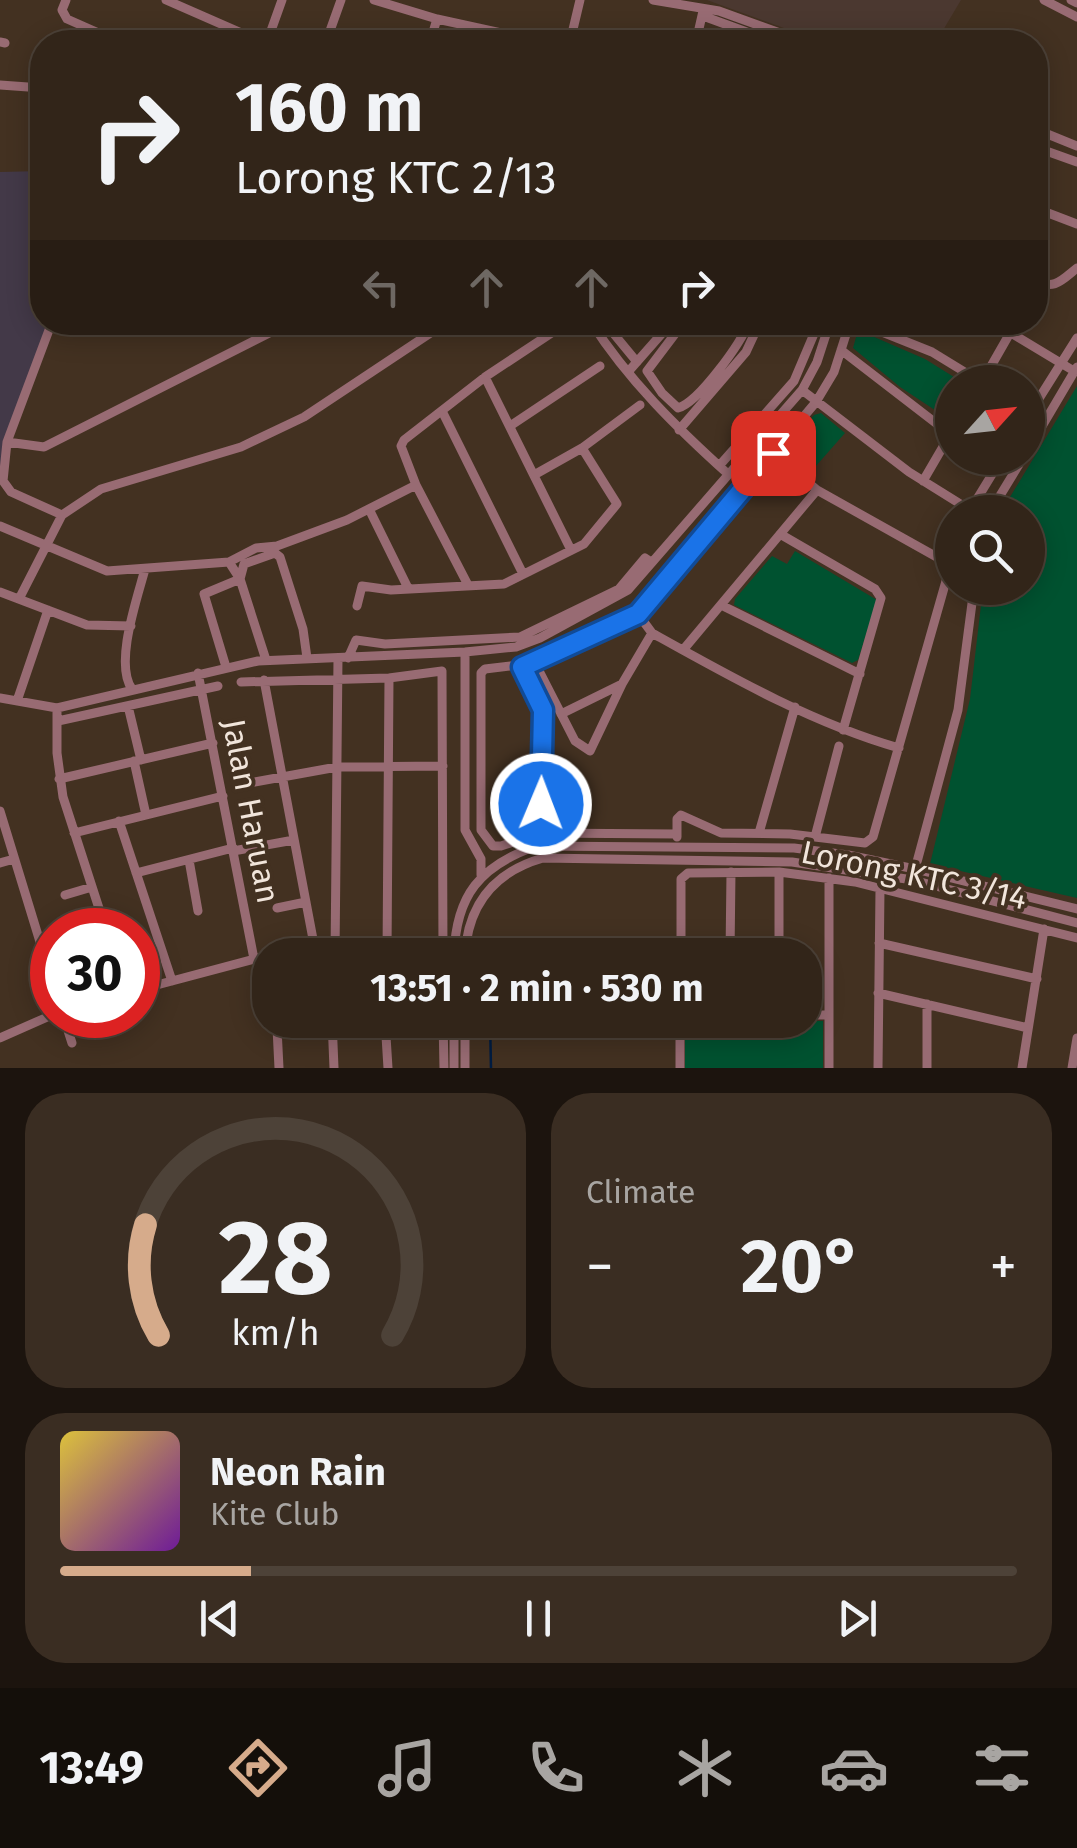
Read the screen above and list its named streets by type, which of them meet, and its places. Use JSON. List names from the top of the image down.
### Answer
{
  "streets": {
    "street": ["Jalan Haruan", "Lorong KTC 3/14"]
  },
  "north": "top right",
  "page": {
    "turn": ["160 m", "Lorong KTC 2/13"],
    "limit": "30",
    "trip": "13:51 · 2 min · 530 m",
    "tile": "Climate",
    "heat": ["−", "20°", "+"],
    "song": ["Neon Rain", "Kite Club"],
    "tabs": "13:49",
    "gauge": ["28", "km/h"]
  }
}
